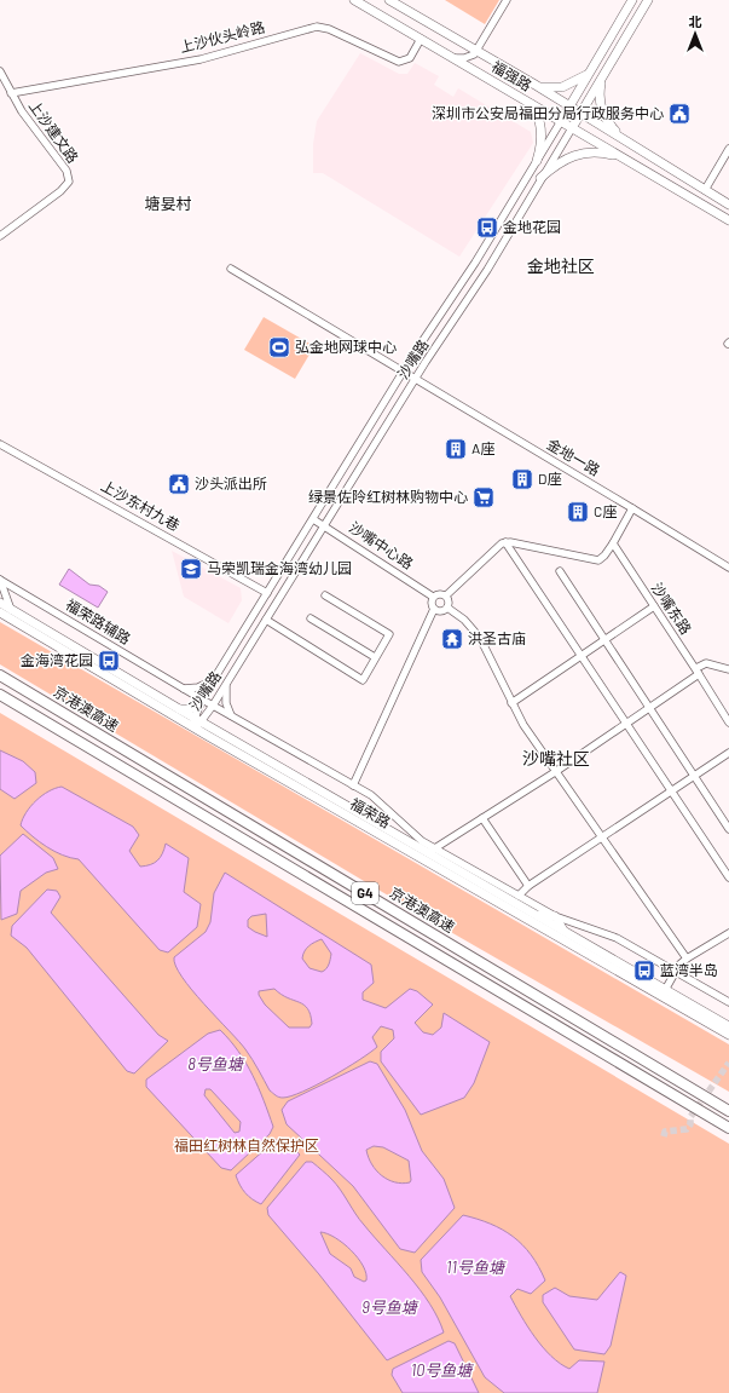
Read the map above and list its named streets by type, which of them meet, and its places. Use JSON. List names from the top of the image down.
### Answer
{
  "streets": {
    "highway": ["京港澳高速", "G4"],
    "main road": ["福强路", "沙嘴路", "福荣路"],
    "street": [
      "上沙伙头岭路",
      "上沙建文路",
      "金地一路",
      "上沙东村九巷",
      "沙嘴中心路",
      "沙嘴东路",
      "福荣路辅路"
    ]
  },
  "crossings": [
    ["上沙伙头岭路", "福强路"],
    ["上沙伙头岭路", "上沙建文路"],
    ["福强路", "沙嘴路"],
    ["沙嘴路", "金地一路"],
    ["沙嘴路", "上沙东村九巷"],
    ["沙嘴路", "沙嘴中心路"],
    ["沙嘴路", "福荣路辅路"],
    ["沙嘴路", "福荣路"],
    ["福荣路辅路", "福荣路"]
  ],
  "districts": ["塘妟村", "金地社区", "沙嘴社区"],
  "water": [
    "8号鱼塘",
    "11号鱼塘",
    "9号鱼塘",
    "10号鱼塘"
  ],
  "parks": ["福田红树林自然保护区"],
  "places": {
    "public building": ["深圳市公安局福田分局行政服务中心", "沙头派出所"],
    "bus stop": ["金地花园", "金海湾花园", "蓝湾半岛"],
    "sports": ["弘金地网球中心"],
    "building": ["A座", "D座", "C座"],
    "supermarket": ["绿景佐阾红树林购物中心"],
    "school or university": ["马荣凯瑞金海湾幼儿园"],
    "temple": ["洪圣古庙"]
  },
  "north": "top"
}
